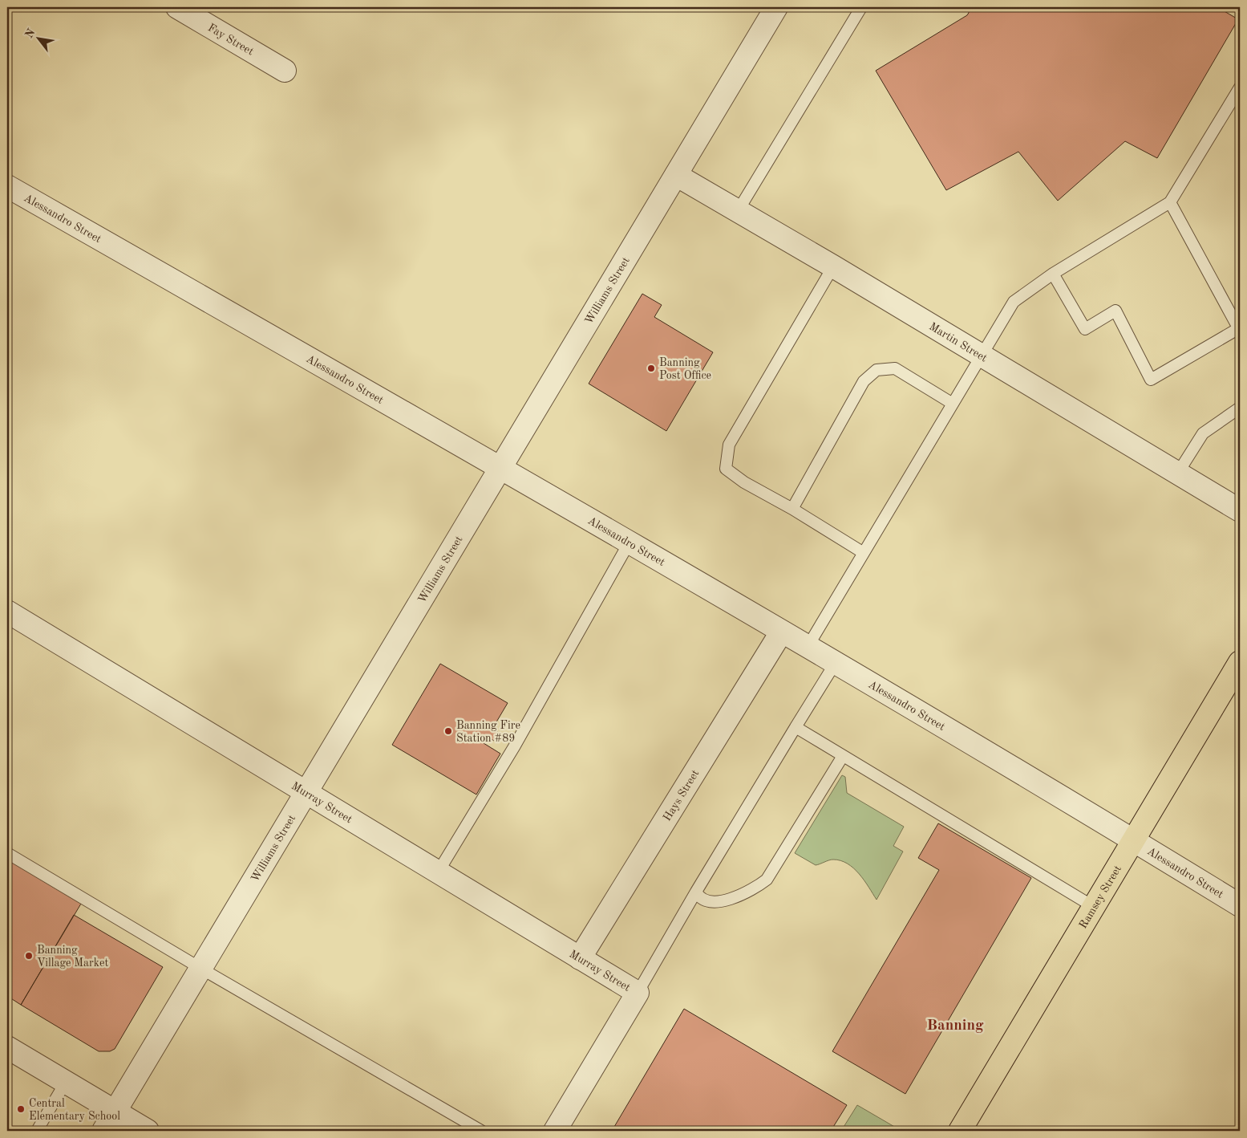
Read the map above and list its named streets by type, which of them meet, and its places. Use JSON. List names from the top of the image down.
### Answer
{
  "streets": {
    "main road": ["Ramsey Street"],
    "street": [
      "Fay Street",
      "Alessandro Street",
      "Williams Street",
      "Martin Street",
      "Hays Street",
      "Murray Street"
    ]
  },
  "crossings": [
    ["Alessandro Street", "Williams Street"],
    ["Alessandro Street", "Hays Street"],
    ["Alessandro Street", "Ramsey Street"],
    ["Williams Street", "Martin Street"],
    ["Williams Street", "Murray Street"],
    ["Hays Street", "Murray Street"]
  ],
  "districts": ["Banning"],
  "places": [
    "Banning Post Office",
    "Banning Fire Station #89",
    "Banning Village Market",
    "Central Elementary School"
  ],
  "north": "top left"
}
